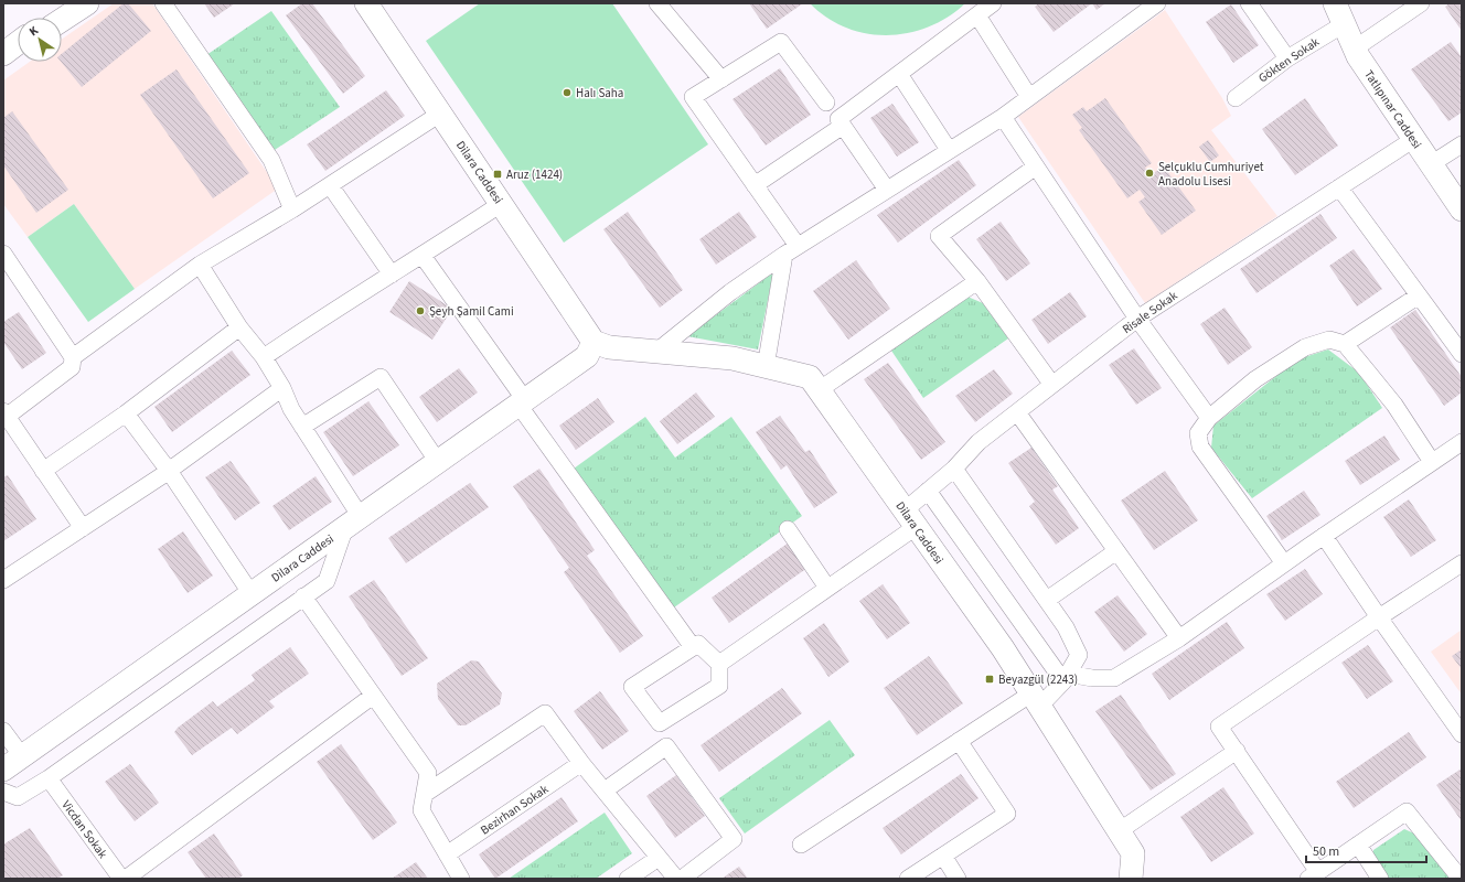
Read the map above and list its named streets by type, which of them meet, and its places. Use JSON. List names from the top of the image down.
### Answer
{
  "streets": {
    "street": [
      "Gökten Sokak",
      "Tatlıpınar Caddesi",
      "Dilara Caddesi",
      "Risale Sokak",
      "Bezirhan Sokak",
      "Vicdan Sokak"
    ]
  },
  "crossings": [
    ["Gökten Sokak", "Tatlıpınar Caddesi"],
    ["Tatlıpınar Caddesi", "Risale Sokak"],
    ["Dilara Caddesi", "Risale Sokak"]
  ],
  "places": {
    "other": ["Halı Saha", "Selçuklu Cumhuriyet Anadolu Lisesi", "Şeyh Şamil Cami"],
    "transit": ["Aruz (1424)", "Beyazgül (2243)"]
  },
  "scale_bar": "50 m",
  "north": "top left"
}
